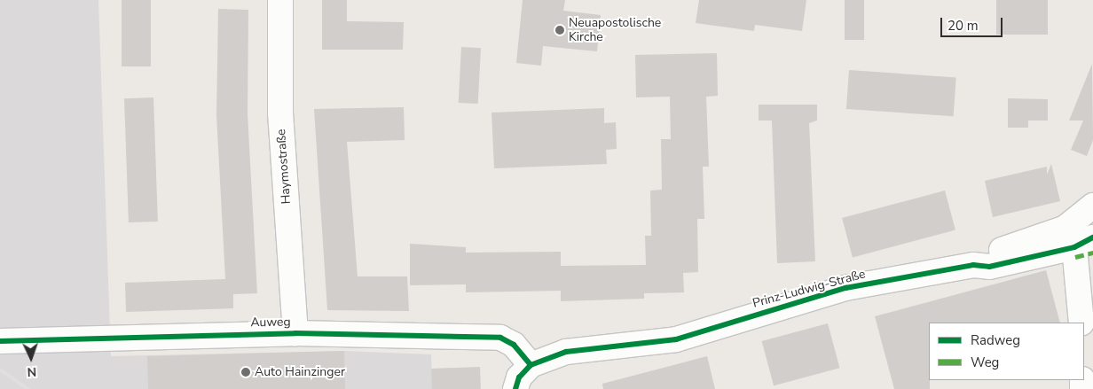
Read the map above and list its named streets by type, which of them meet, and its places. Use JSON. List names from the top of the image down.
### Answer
{
  "streets": {
    "street": ["Haymostraße", "Prinz-Ludwig-Straße", "Auweg"]
  },
  "crossings": [
    ["Haymostraße", "Auweg"],
    ["Prinz-Ludwig-Straße", "Auweg"]
  ],
  "places": ["Neuapostolische Kirche", "Auto Hainzinger"],
  "legend": ["Radweg", "Weg"],
  "scale_bar": "20 m",
  "north": "bottom"
}
